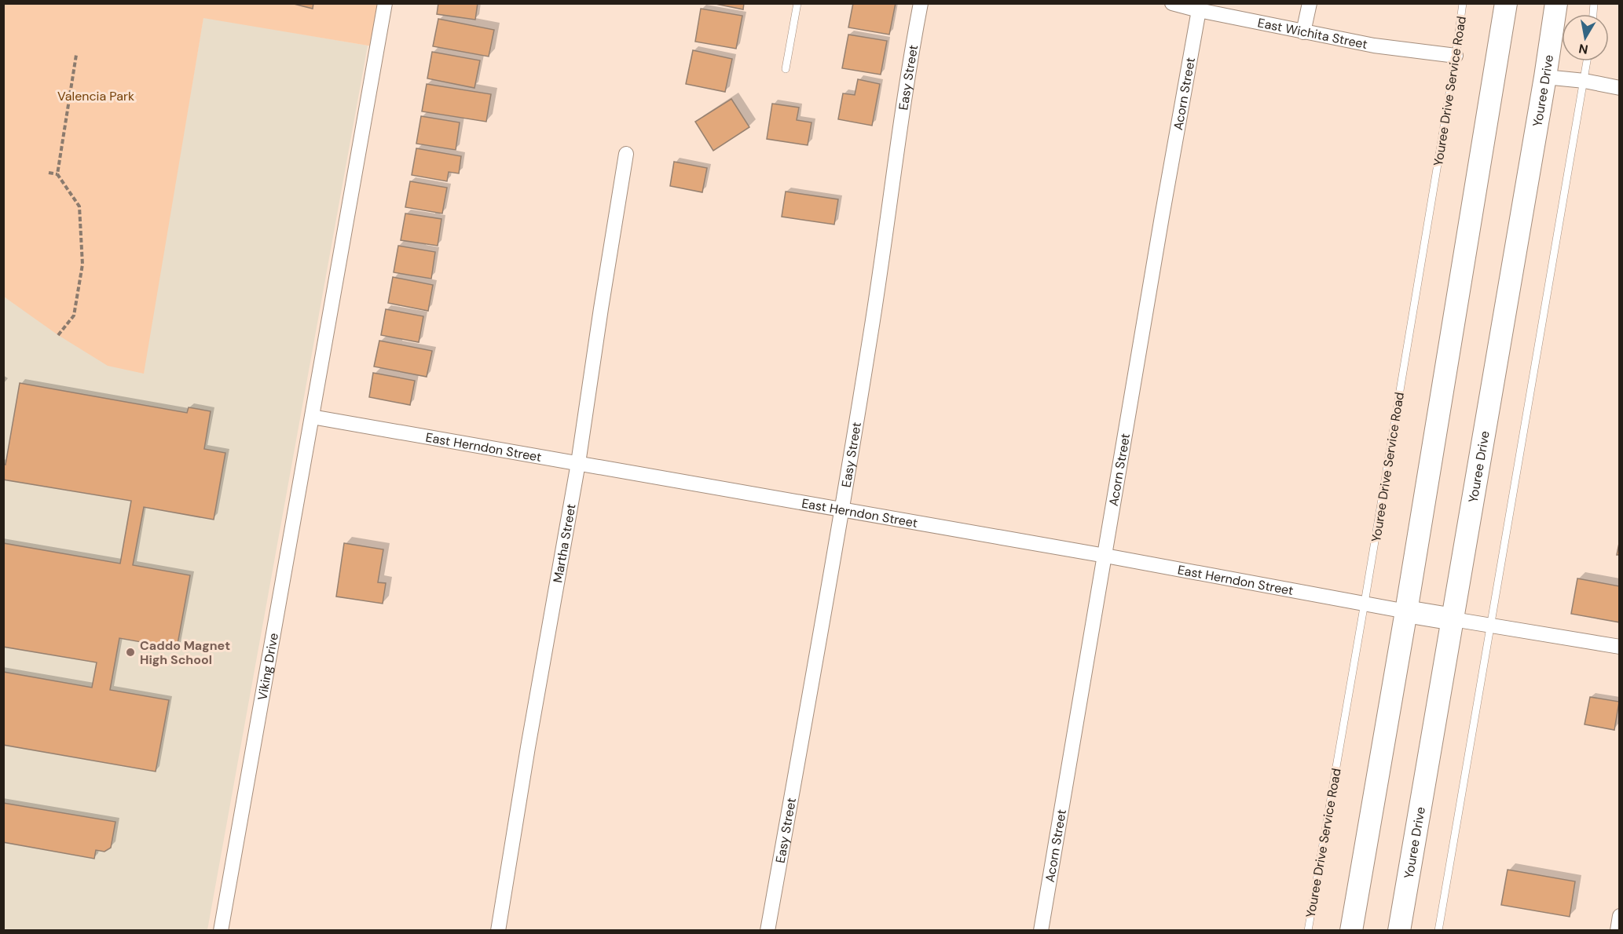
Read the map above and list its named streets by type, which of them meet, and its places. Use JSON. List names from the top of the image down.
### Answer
{
  "streets": {
    "main road": ["Youree Drive"],
    "street": [
      "East Wichita Street",
      "Easy Street",
      "Acorn Street",
      "East Herndon Street",
      "Martha Street",
      "Viking Drive"
    ],
    "lane": ["Youree Drive Service Road"]
  },
  "crossings": [
    ["East Wichita Street", "Youree Drive Service Road"],
    ["East Wichita Street", "Acorn Street"],
    ["Easy Street", "East Herndon Street"],
    ["Youree Drive Service Road", "East Herndon Street"],
    ["Acorn Street", "East Herndon Street"],
    ["East Herndon Street", "Martha Street"],
    ["East Herndon Street", "Viking Drive"]
  ],
  "parks": ["Valencia Park"],
  "places": ["Caddo Magnet High School"],
  "north": "bottom"
}
